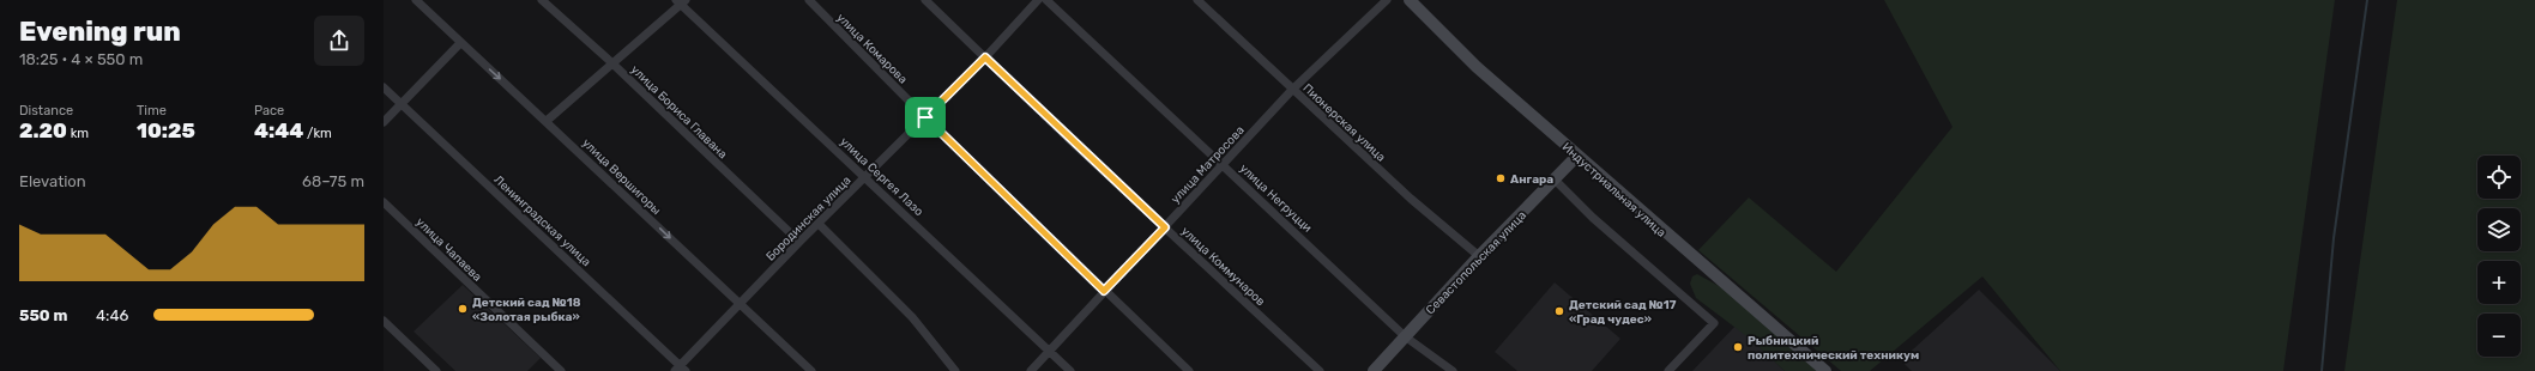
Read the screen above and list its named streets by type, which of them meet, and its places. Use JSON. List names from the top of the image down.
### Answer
{
  "streets": {
    "main road": ["Индустриальная улица", "Севастопольская улица"],
    "street": [
      "улица Комарова",
      "улица Бориса Главана",
      "Пионерская улица",
      "улица Матросова",
      "улица Вершигоры",
      "улица Сергея Лазо",
      "улица Негруцци",
      "Бородинская улица",
      "Ленинградская улица",
      "улица Чапаева",
      "улица Коммунаров"
    ]
  },
  "crossings": [
    ["улица Комарова", "улица Матросова"],
    ["улица Комарова", "Бородинская улица"],
    ["улица Бориса Главана", "Бородинская улица"],
    ["Пионерская улица", "улица Матросова"],
    ["Пионерская улица", "Севастопольская улица"],
    ["улица Матросова", "улица Сергея Лазо"],
    ["улица Матросова", "улица Негруцци"],
    ["улица Матросова", "улица Коммунаров"],
    ["улица Вершигоры", "Бородинская улица"],
    ["улица Сергея Лазо", "Бородинская улица"],
    ["Индустриальная улица", "Севастопольская улица"],
    ["улица Негруцци", "Севастопольская улица"],
    ["Бородинская улица", "Ленинградская улица"],
    ["Бородинская улица", "улица Коммунаров"]
  ],
  "one_way": ["улица Вершигоры"],
  "places": [
    "Ангара",
    "Детский сад №18 «Золотая рыбка»",
    "Детский сад №17 «Град чудес»",
    "Рыбницкий политехнический техникум"
  ],
  "page": {
    "heading": ["Evening run", "18:25 · 4 × 550 m"],
    "stats": [
      ["Distance", "2.20 km"],
      ["Time", "10:25"],
      ["Pace", "4:44 /km"]
    ],
    "map_buttons": ["+", "−"],
    "chart": ["Elevation", "68–75 m"],
    "list": [
      {
        "name": "550 m",
        "note": "4:46"
      }
    ]
  }
}
